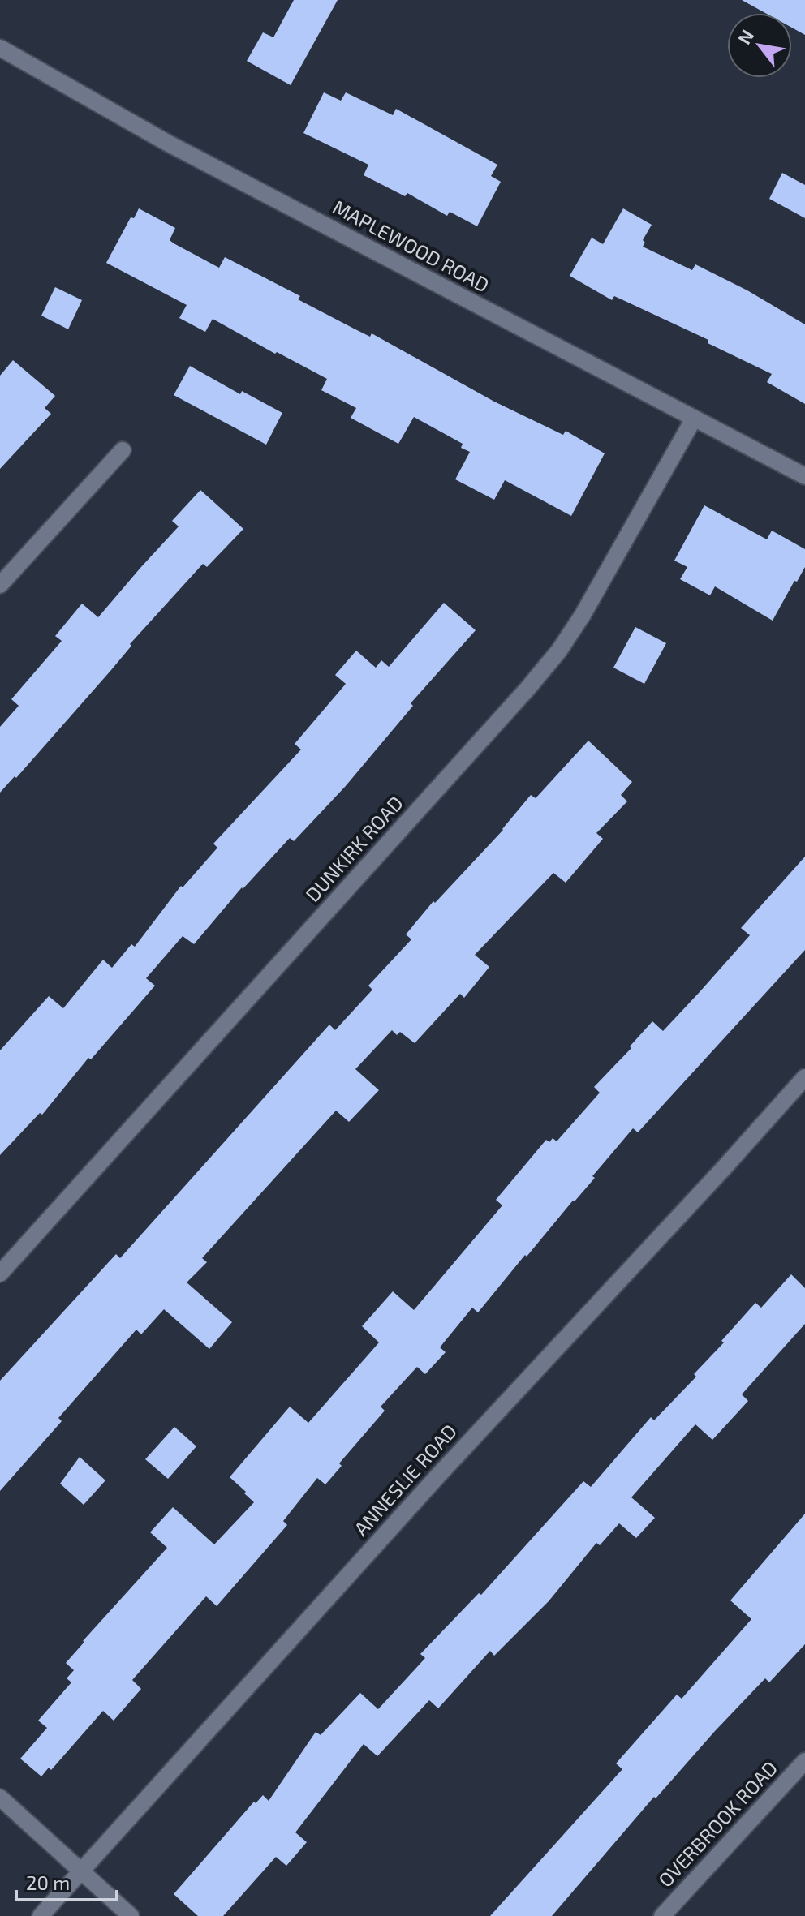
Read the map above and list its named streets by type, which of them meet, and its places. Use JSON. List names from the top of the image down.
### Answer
{
  "streets": {
    "street": [
      "MAPLEWOOD ROAD",
      "DUNKIRK ROAD",
      "ANNESLIE ROAD",
      "OVERBROOK ROAD"
    ]
  },
  "crossings": [
    ["MAPLEWOOD ROAD", "DUNKIRK ROAD"]
  ],
  "scale_bar": "20 m",
  "north": "top left"
}
